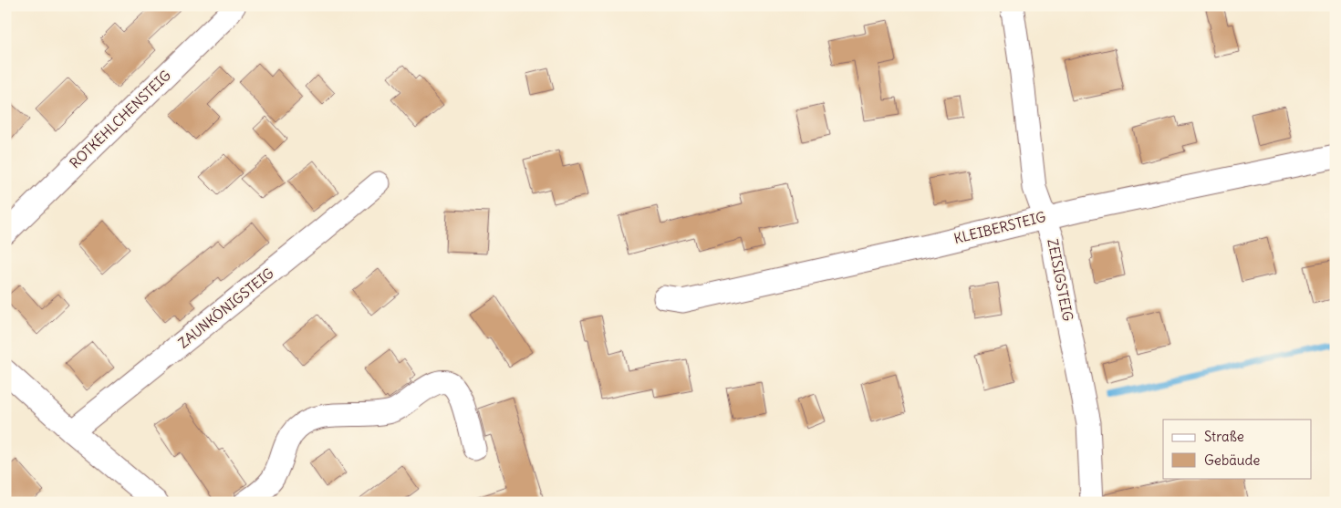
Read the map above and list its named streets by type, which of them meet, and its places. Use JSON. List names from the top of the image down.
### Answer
{
  "streets": {
    "street": [
      "ROTKEHLCHENSTEIG",
      "KLEIBERSTEIG",
      "ZEISIGSTEIG",
      "ZAUNKÖNIGSTEIG"
    ]
  },
  "crossings": [
    ["KLEIBERSTEIG", "ZEISIGSTEIG"]
  ],
  "legend": ["Straße", "Gebäude"]
}
